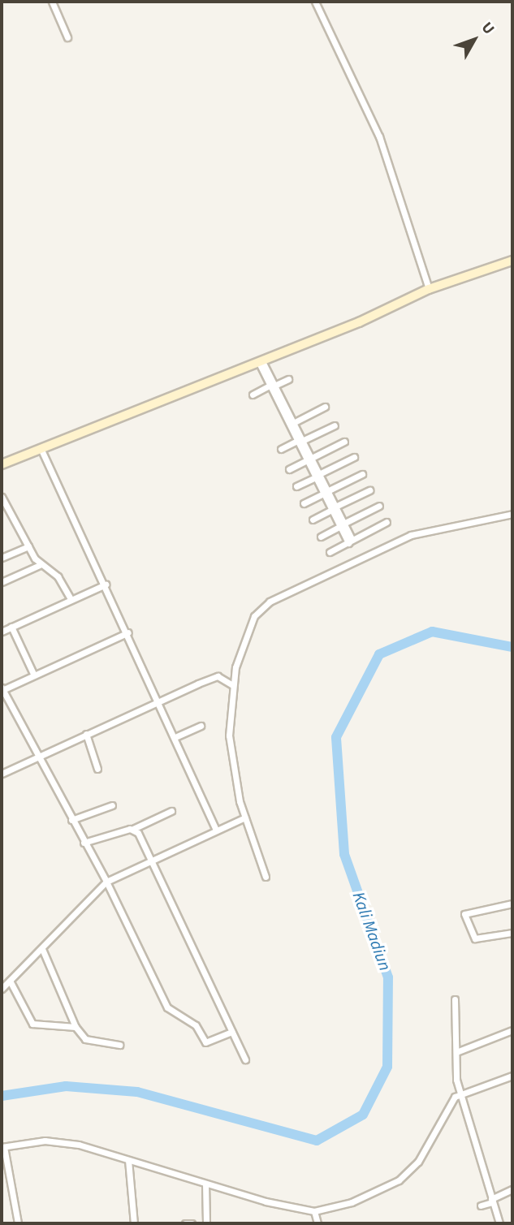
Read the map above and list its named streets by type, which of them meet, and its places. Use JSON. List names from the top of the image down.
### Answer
{
  "water": ["Kali Madiun"],
  "north": "top right"
}
